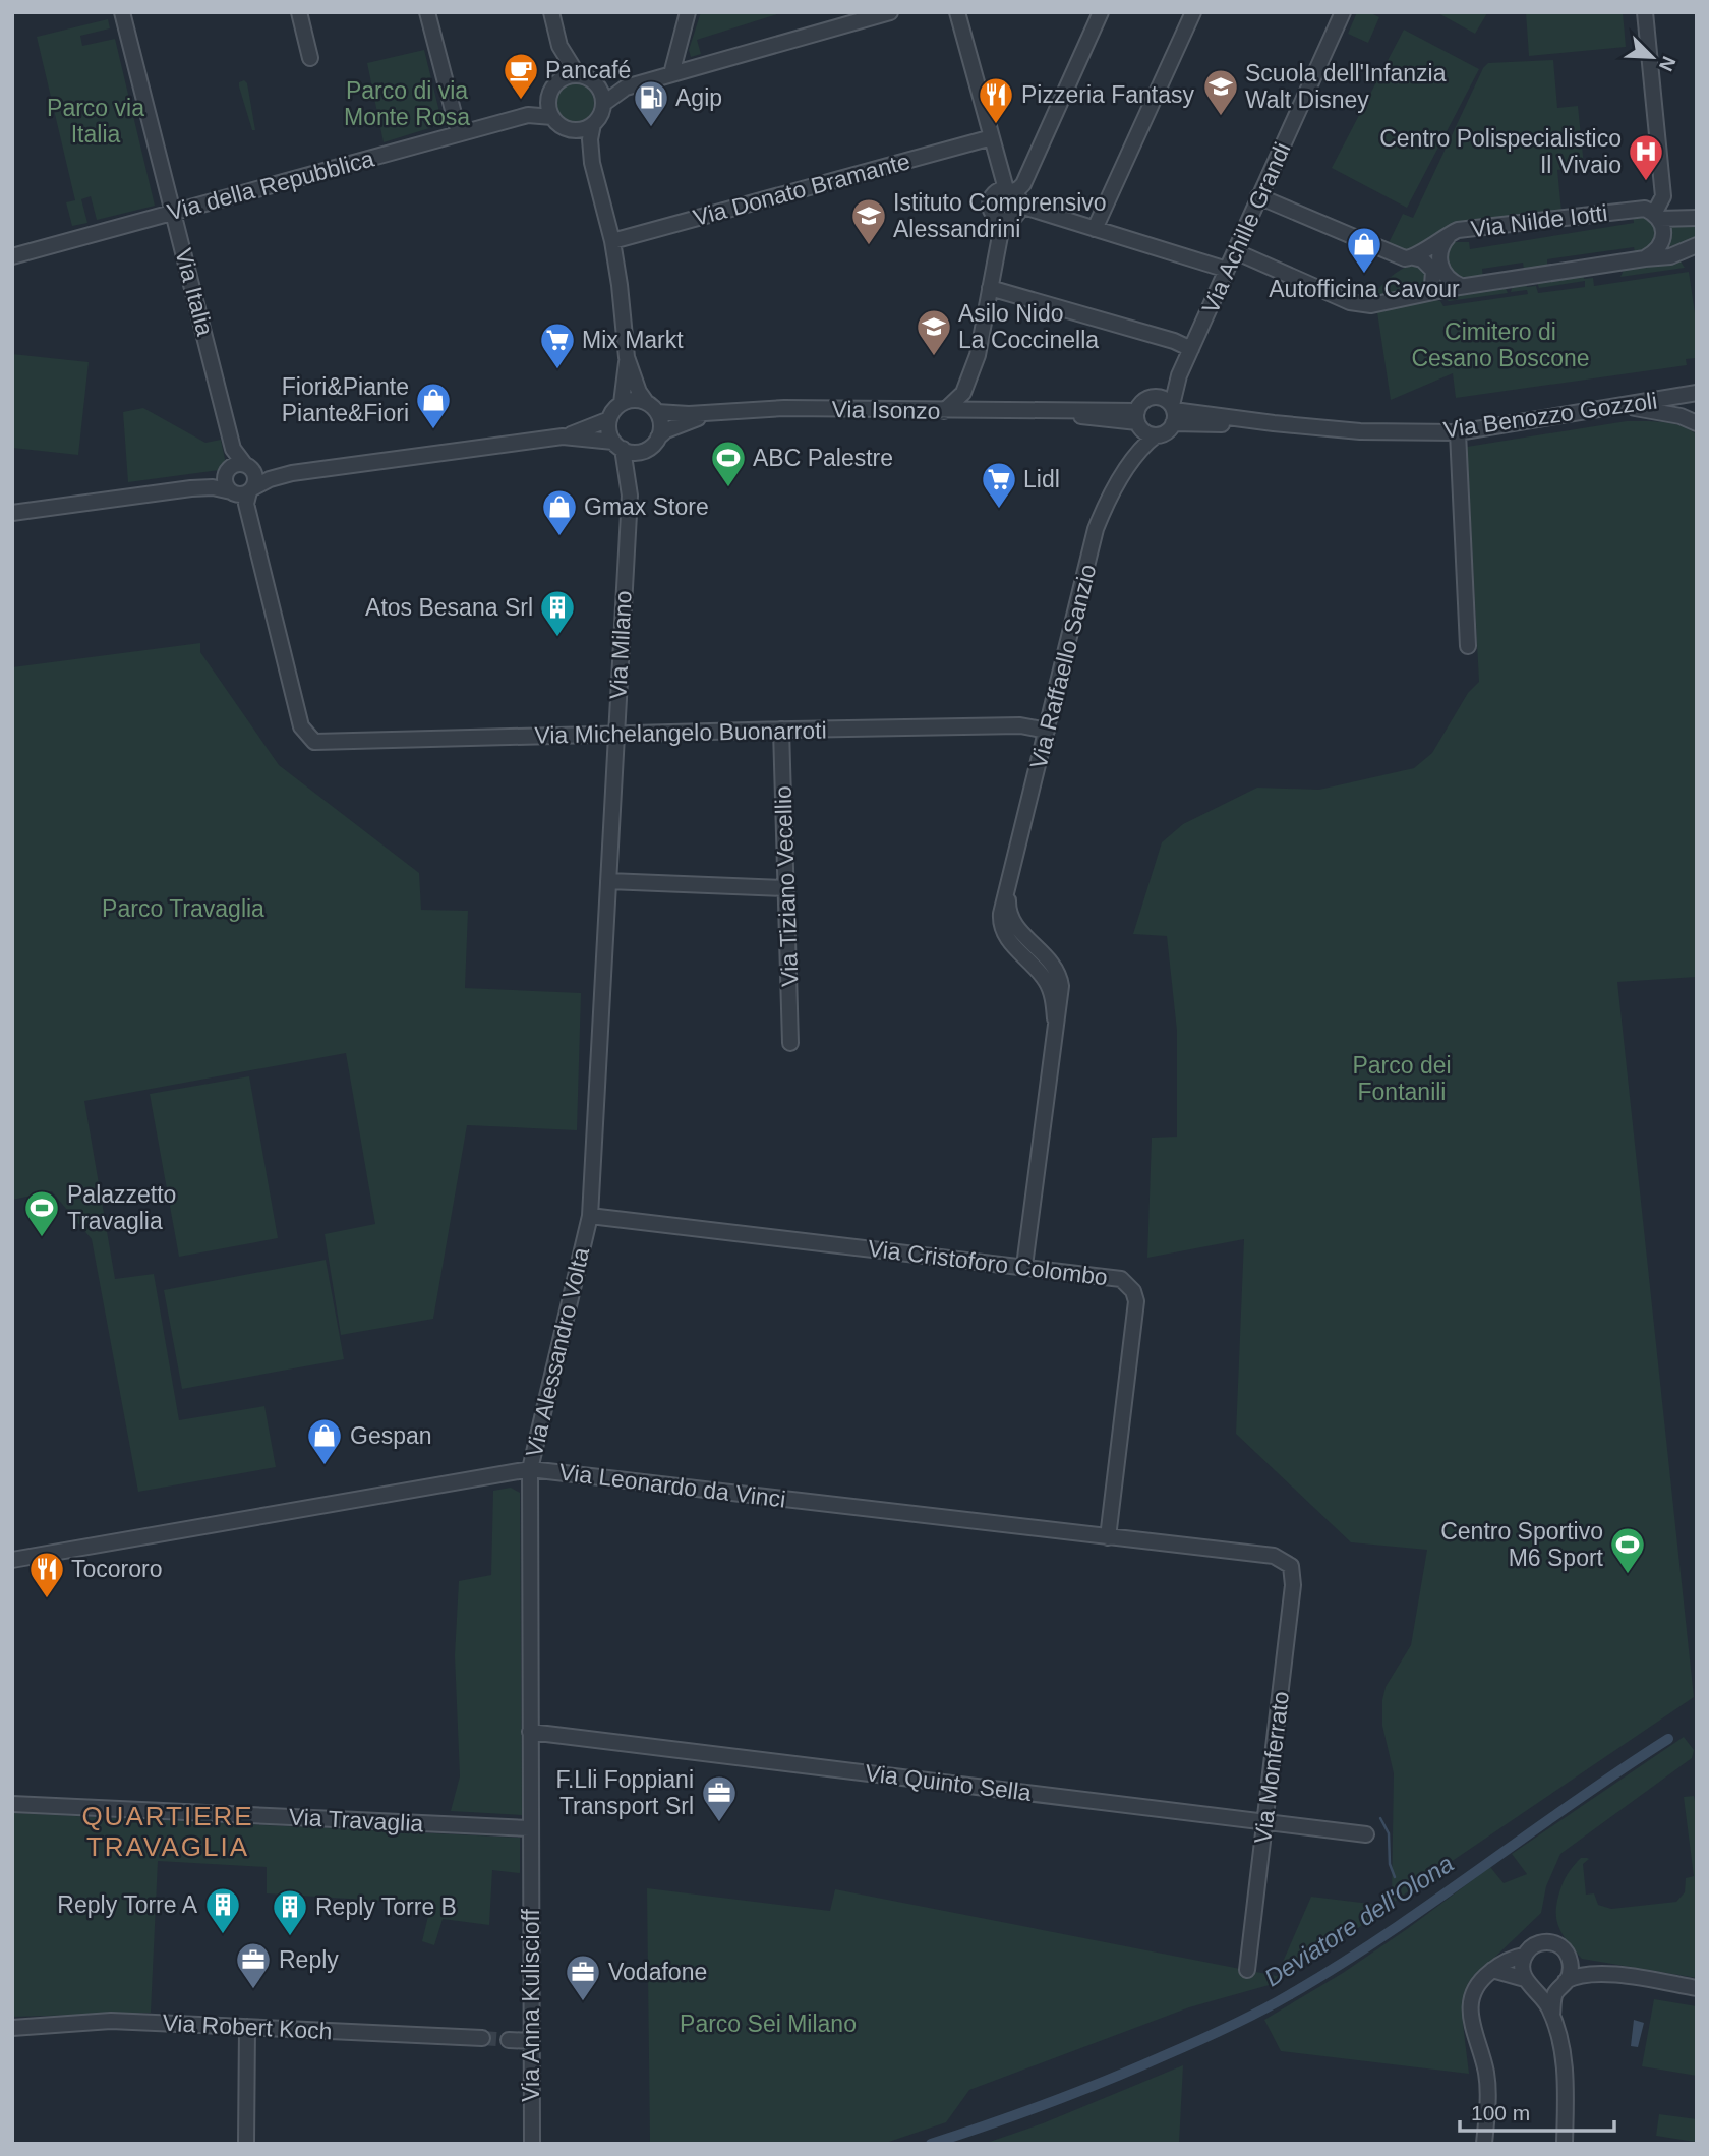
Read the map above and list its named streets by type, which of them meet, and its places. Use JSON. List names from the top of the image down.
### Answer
{
  "streets": {
    "street": [
      "Via della Repubblica",
      "Via Donato Bramante",
      "Via Nilde Iotti",
      "Via Achille Grandi",
      "Via Italia",
      "Via Isonzo",
      "Via Benozzo Gozzoli",
      "Via Milano",
      "Via Raffaello Sanzio",
      "Via Michelangelo Buonarroti",
      "Via Tiziano Vecellio",
      "Via Cristoforo Colombo",
      "Via Alessandro Volta",
      "Via Leonardo da Vinci",
      "Via Monferrato",
      "Via Quinto Sella",
      "Via Travaglia",
      "Via Anna Kuliscioff",
      "Via Robert Koch"
    ]
  },
  "crossings": [
    ["Via della Repubblica", "Via Italia"],
    ["Via Achille Grandi", "Via Isonzo"],
    ["Via Achille Grandi", "Via Benozzo Gozzoli"],
    ["Via Achille Grandi", "Via Raffaello Sanzio"],
    ["Via Italia", "Via Michelangelo Buonarroti"],
    ["Via Isonzo", "Via Benozzo Gozzoli"],
    ["Via Isonzo", "Via Milano"],
    ["Via Isonzo", "Via Raffaello Sanzio"],
    ["Via Benozzo Gozzoli", "Via Raffaello Sanzio"],
    ["Via Milano", "Via Michelangelo Buonarroti"],
    ["Via Milano", "Via Alessandro Volta"],
    ["Via Raffaello Sanzio", "Via Michelangelo Buonarroti"],
    ["Via Raffaello Sanzio", "Via Cristoforo Colombo"],
    ["Via Michelangelo Buonarroti", "Via Tiziano Vecellio"],
    ["Via Cristoforo Colombo", "Via Alessandro Volta"],
    ["Via Cristoforo Colombo", "Via Leonardo da Vinci"],
    ["Via Alessandro Volta", "Via Leonardo da Vinci"],
    ["Via Alessandro Volta", "Via Quinto Sella"],
    ["Via Alessandro Volta", "Via Travaglia"],
    ["Via Alessandro Volta", "Via Anna Kuliscioff"],
    ["Via Leonardo da Vinci", "Via Monferrato"],
    ["Via Monferrato", "Via Quinto Sella"]
  ],
  "districts": ["QUARTIERE TRAVAGLIA"],
  "water": ["Deviatore dell'Olona"],
  "parks": [
    "Parco di via Monte Rosa",
    "Parco via Italia",
    "Cimitero di Cesano Boscone",
    "Parco Travaglia",
    "Parco dei Fontanili",
    "Parco Sei Milano"
  ],
  "places": {
    "cafe": ["Pancafé"],
    "school or university": ["Scuola dell'Infanzia Walt Disney", "Istituto Comprensivo Alessandrini", "Asilo Nido La Coccinella"],
    "restaurant": ["Pizzeria Fantasy", "Tocororo"],
    "fuel station": ["Agip"],
    "hospital": ["Centro Polispecialistico Il Vivaio"],
    "shop": [
      "Autofficina Cavour",
      "Fiori&Piante Piante&Fiori",
      "Gmax Store",
      "Gespan"
    ],
    "supermarket": ["Mix Markt", "Lidl"],
    "sports": ["ABC Palestre", "Palazzetto Travaglia", "Centro Sportivo M6 Sport"],
    "building": ["Atos Besana Srl", "Reply Torre A", "Reply Torre B"],
    "office": ["F.Lli Foppiani Transport Srl", "Reply", "Vodafone"]
  },
  "scale_bar": "100 m",
  "north": "bottom right"
}
